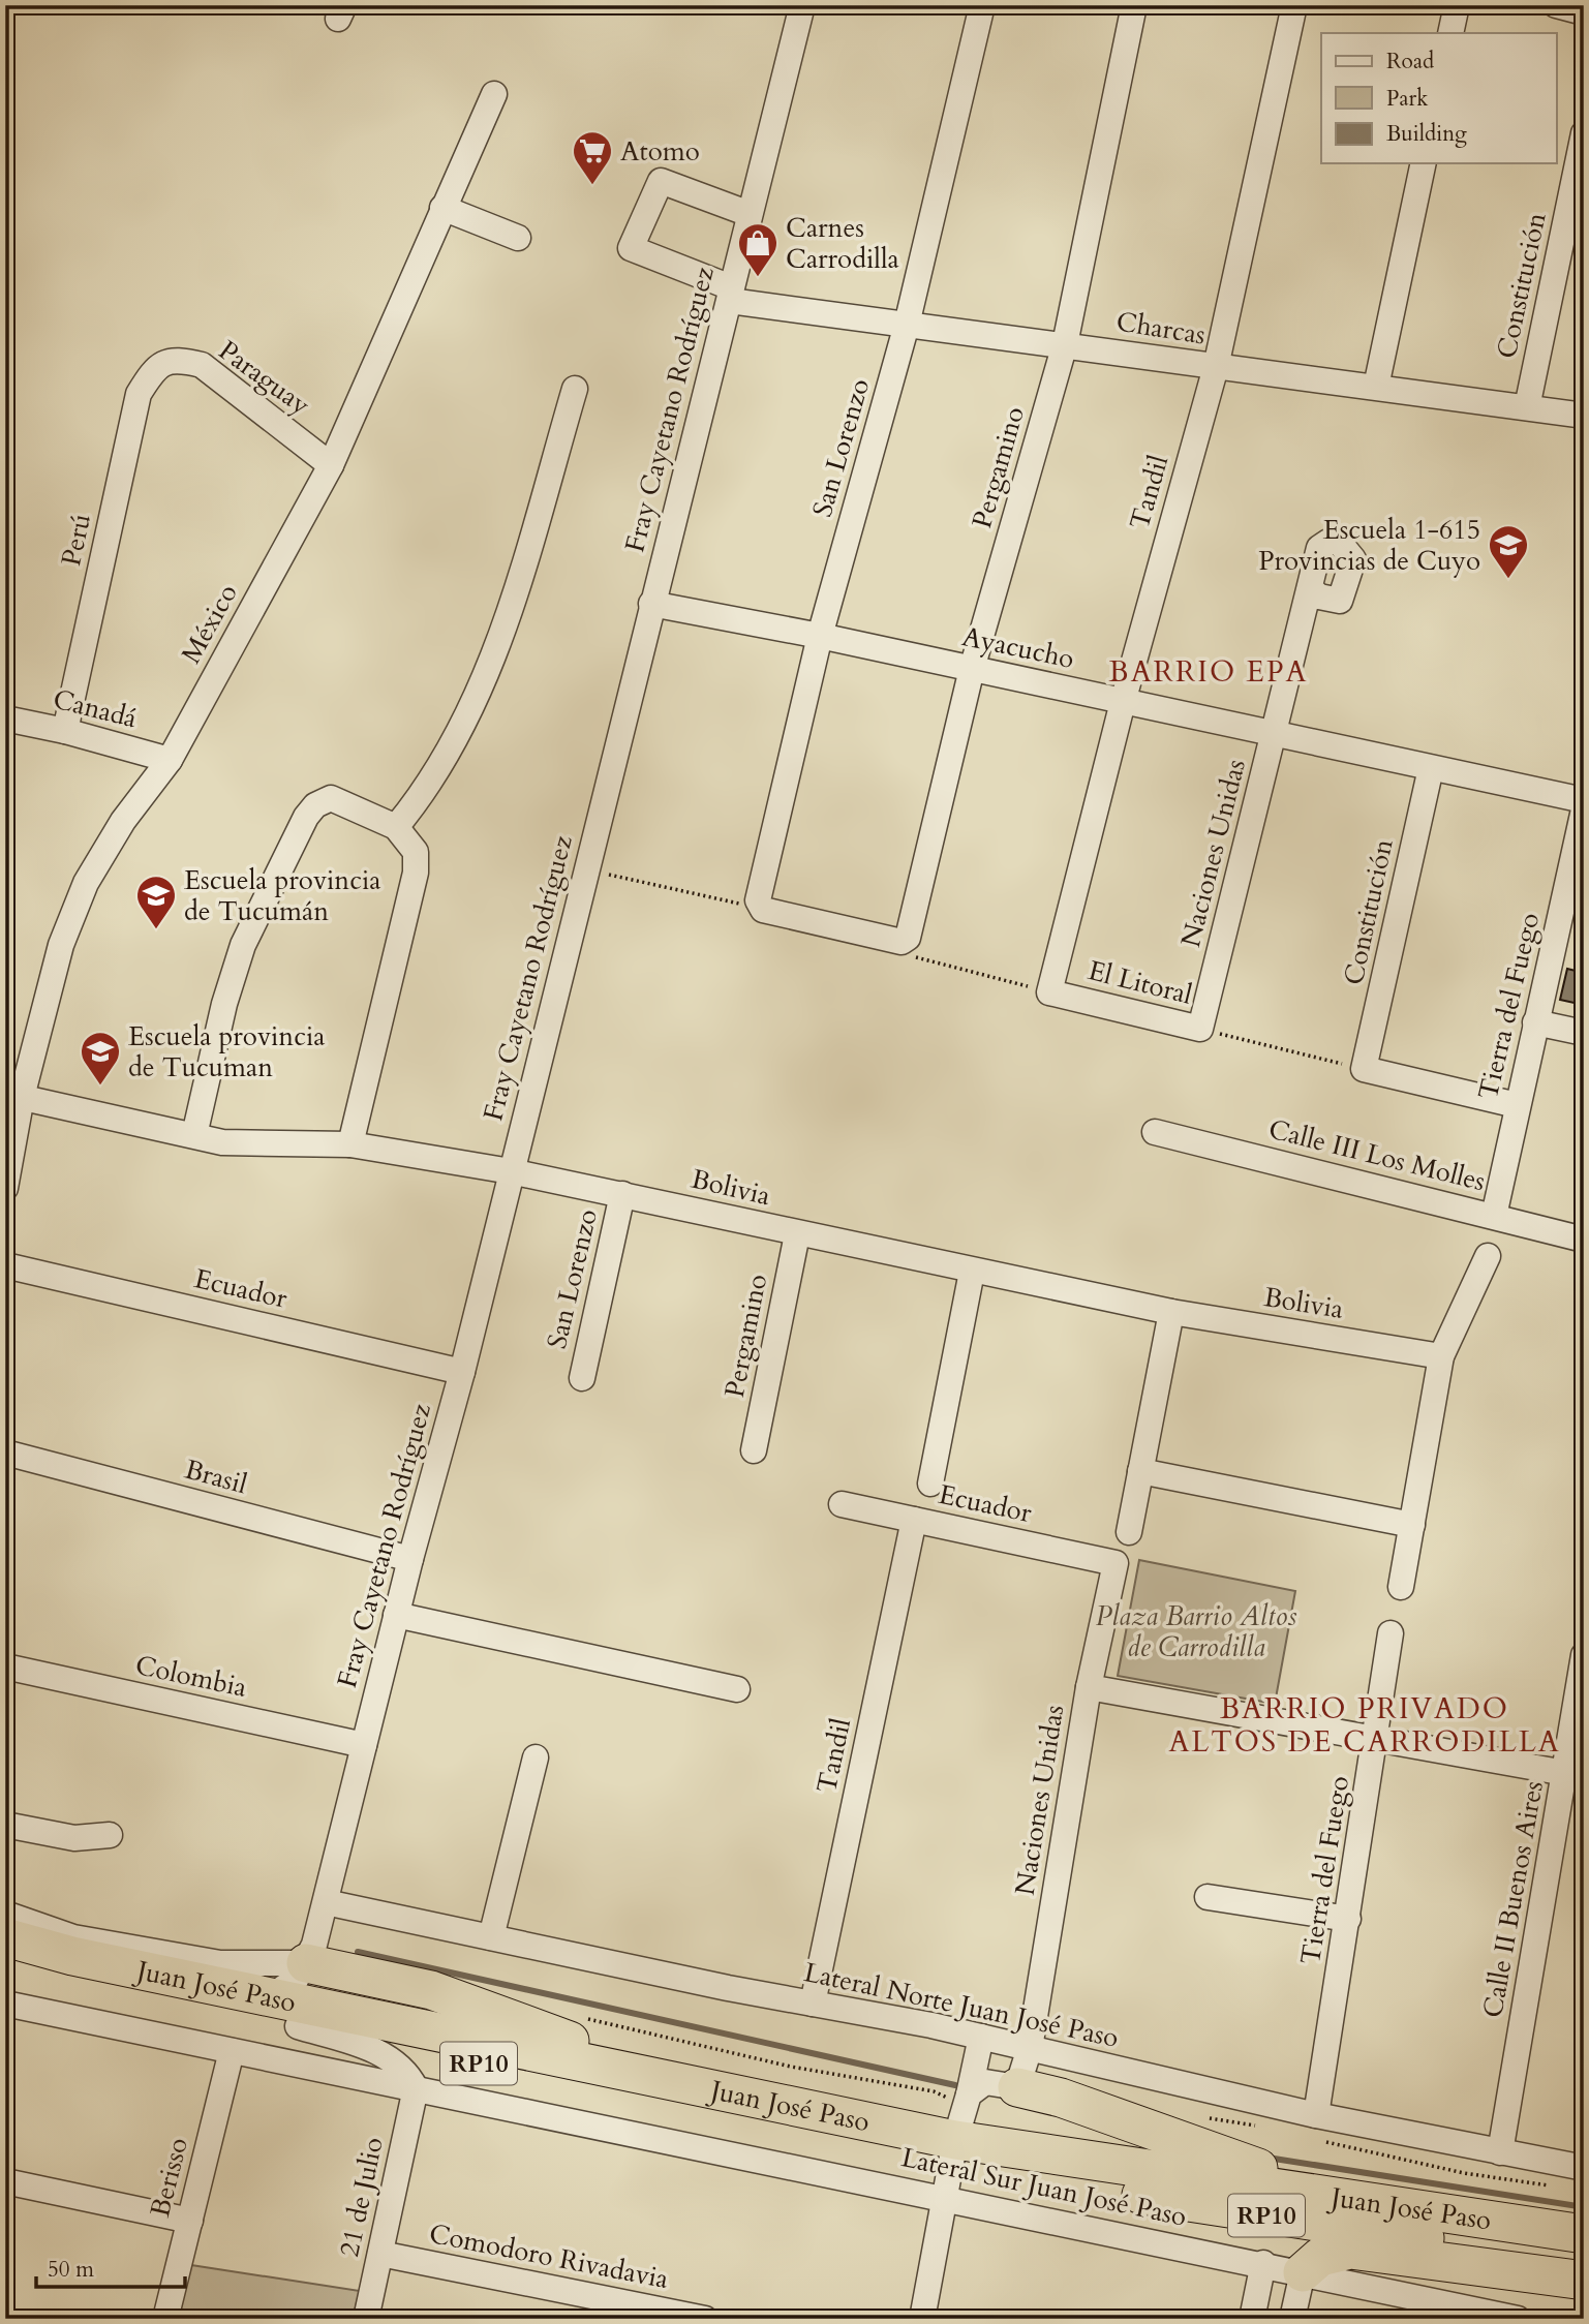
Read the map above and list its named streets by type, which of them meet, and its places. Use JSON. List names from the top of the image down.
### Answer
{
  "streets": {
    "highway": ["Juan José Paso", "RP10"],
    "street": [
      "Constitución",
      "Charcas",
      "Paraguay",
      "Fray Cayetano Rodríguez",
      "San Lorenzo",
      "Pergamino",
      "Tandil",
      "Perú",
      "México",
      "Ayacucho",
      "Canadá",
      "Naciones Unidas",
      "El Litoral",
      "Tierra del Fuego",
      "Calle III Los Molles",
      "Bolivia",
      "Ecuador",
      "Brasil",
      "Colombia",
      "Calle II Buenos Aires",
      "Lateral Norte Juan José Paso",
      "Berisso",
      "Lateral Sur Juan José Paso",
      "21 de Julio",
      "Comodoro Rivadavia"
    ]
  },
  "crossings": [
    ["Constitución", "Charcas"],
    ["Constitución", "Ayacucho"],
    ["Constitución", "El Litoral"],
    ["Charcas", "Fray Cayetano Rodríguez"],
    ["Charcas", "San Lorenzo"],
    ["Charcas", "Pergamino"],
    ["Charcas", "Tandil"],
    ["Paraguay", "Perú"],
    ["Paraguay", "México"],
    ["Fray Cayetano Rodríguez", "Ayacucho"],
    ["Fray Cayetano Rodríguez", "Bolivia"],
    ["Fray Cayetano Rodríguez", "Ecuador"],
    ["Fray Cayetano Rodríguez", "Brasil"],
    ["Fray Cayetano Rodríguez", "Colombia"],
    ["Fray Cayetano Rodríguez", "Lateral Norte Juan José Paso"],
    ["San Lorenzo", "Ayacucho"],
    ["San Lorenzo", "Bolivia"],
    ["Pergamino", "Ayacucho"],
    ["Pergamino", "El Litoral"],
    ["Pergamino", "Bolivia"],
    ["Tandil", "Ayacucho"],
    ["Tandil", "El Litoral"],
    ["Tandil", "Ecuador"],
    ["Tandil", "Lateral Norte Juan José Paso"],
    ["Perú", "Canadá"],
    ["México", "Canadá"],
    ["México", "Bolivia"],
    ["Ayacucho", "Naciones Unidas"],
    ["Naciones Unidas", "El Litoral"],
    ["Naciones Unidas", "Ecuador"],
    ["Naciones Unidas", "Lateral Norte Juan José Paso"],
    ["Tierra del Fuego", "Calle III Los Molles"],
    ["Tierra del Fuego", "Lateral Norte Juan José Paso"],
    ["Calle II Buenos Aires", "Lateral Norte Juan José Paso"],
    ["Juan José Paso", "Lateral Sur Juan José Paso"],
    ["Berisso", "Lateral Sur Juan José Paso"],
    ["Lateral Sur Juan José Paso", "21 de Julio"],
    ["21 de Julio", "Comodoro Rivadavia"]
  ],
  "districts": ["BARRIO EPA", "BARRIO PRIVADO ALTOS DE CARRODILLA"],
  "parks": ["Plaza Barrio Altos de Carrodilla"],
  "places": {
    "supermarket": ["Atomo"],
    "shop": ["Carnes Carrodilla"],
    "school or university": ["Escuela 1-615 Provincias de Cuyo", "Escuela provincia de Tucumán", "Escuela provincia de Tucuman"]
  },
  "legend": ["Road", "Park", "Building"],
  "scale_bar": "50 m"
}
